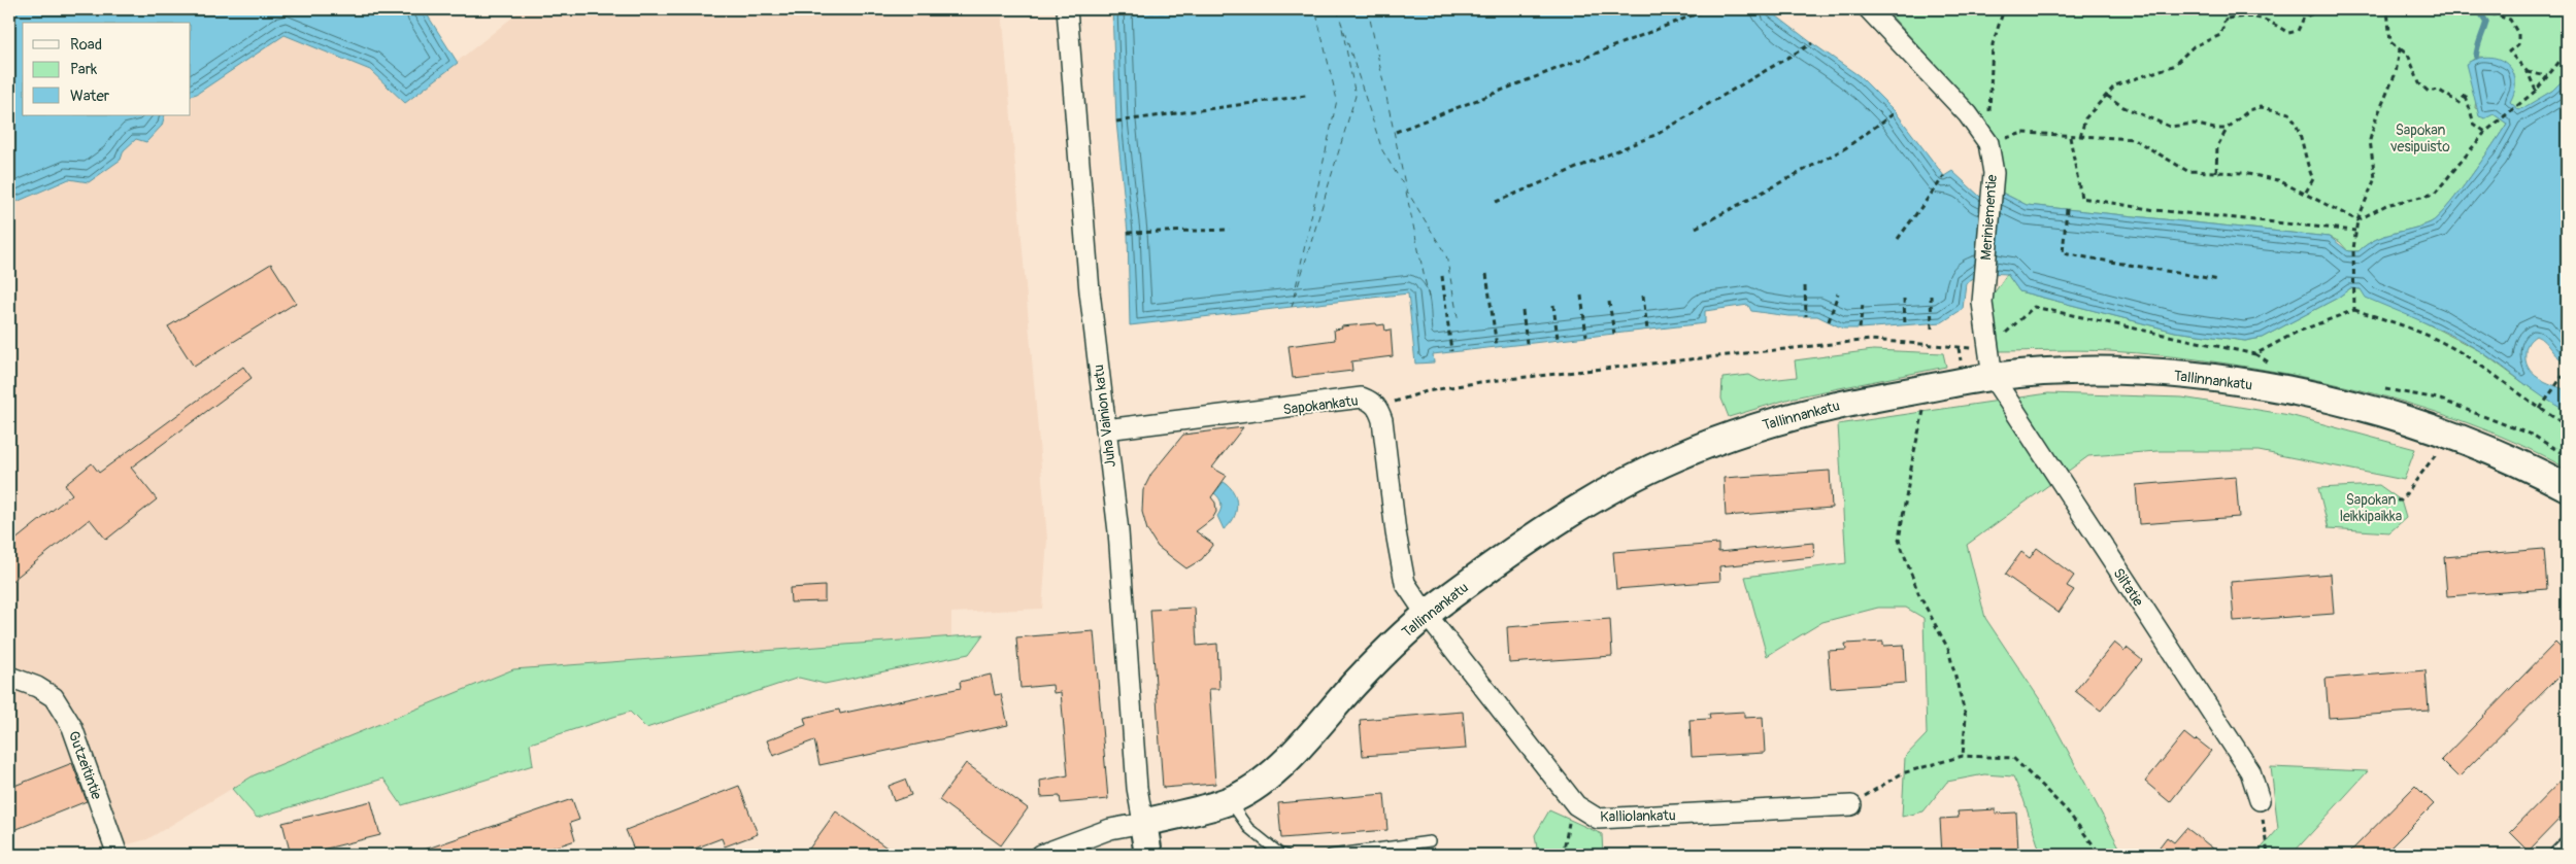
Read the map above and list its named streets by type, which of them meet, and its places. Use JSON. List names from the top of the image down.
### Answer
{
  "streets": {
    "street": [
      "Meriniementie",
      "Tallinnankatu",
      "Sapokankatu",
      "Juha Vainion katu",
      "Siltatie",
      "Gutzeitintie",
      "Kalliolankatu"
    ]
  },
  "crossings": [
    ["Meriniementie", "Tallinnankatu"],
    ["Meriniementie", "Siltatie"],
    ["Tallinnankatu", "Sapokankatu"],
    ["Tallinnankatu", "Juha Vainion katu"],
    ["Tallinnankatu", "Siltatie"],
    ["Tallinnankatu", "Kalliolankatu"],
    ["Sapokankatu", "Juha Vainion katu"],
    ["Sapokankatu", "Kalliolankatu"]
  ],
  "parks": ["Sapokan vesipuisto", "Sapokan leikkipaikka"],
  "legend": ["Road", "Park", "Water"]
}
